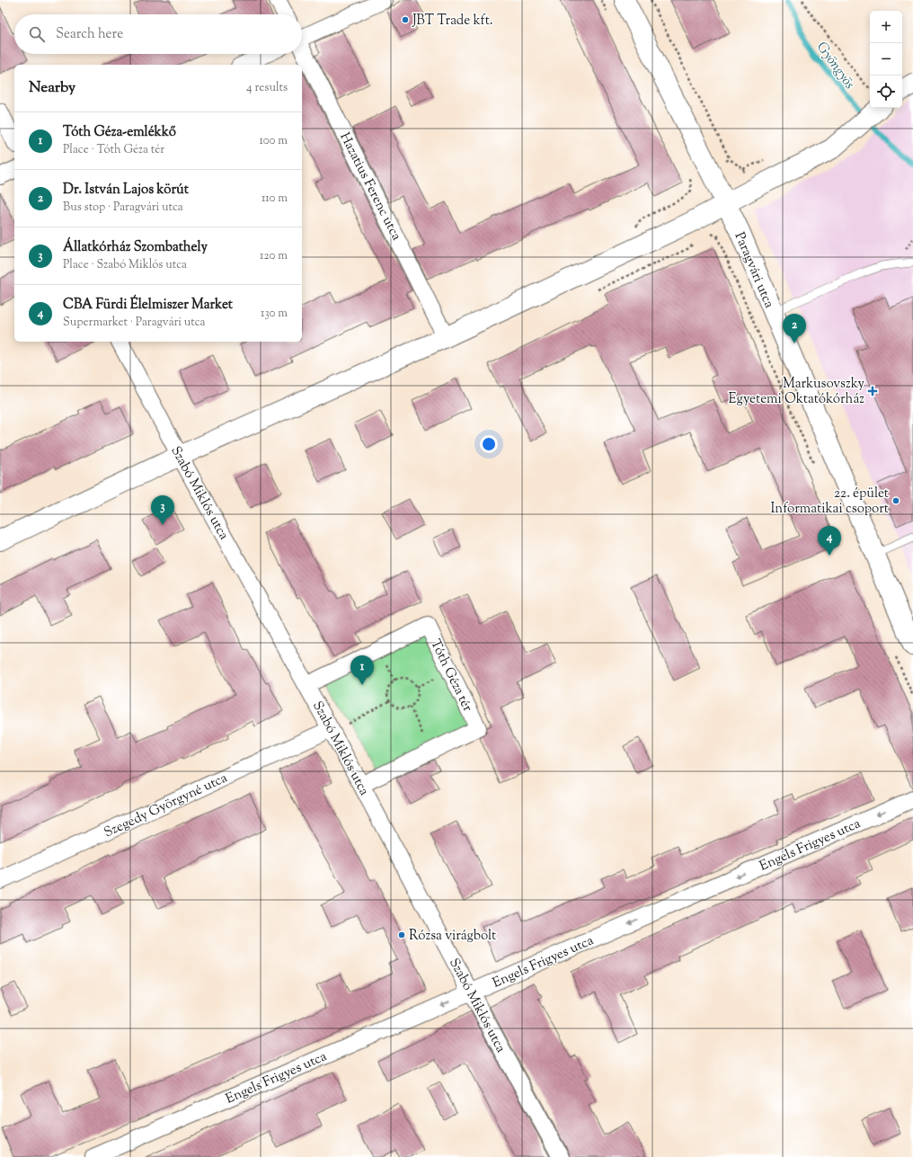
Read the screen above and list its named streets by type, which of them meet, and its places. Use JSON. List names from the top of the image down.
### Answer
{
  "streets": {
    "street": [
      "Hazatius Ferenc utca",
      "Paragvári utca",
      "Szabó Miklós utca",
      "Tóth Géza tér",
      "Szegedy Györgyné utca",
      "Engels Frigyes utca"
    ]
  },
  "crossings": [
    ["Szabó Miklós utca", "Tóth Géza tér"],
    ["Szabó Miklós utca", "Szegedy Györgyné utca"],
    ["Szabó Miklós utca", "Engels Frigyes utca"]
  ],
  "one_way": ["Engels Frigyes utca"],
  "water": ["Gyöngyös"],
  "places": {
    "other": ["JBT Trade kft.", "22. épület Informatikai csoport", "Rózsa virágbolt"],
    "health": ["Markusovszky Egyetemi Oktatókórház"]
  },
  "page": {
    "map_buttons": ["+", "−"],
    "search": "Search here",
    "heading": ["Nearby", "4 results"],
    "list": [
      {
        "mark": "1",
        "name": "Tóth Géza-emlékkő",
        "note": "Place · Tóth Géza tér",
        "value": "100 m"
      },
      {
        "mark": "2",
        "name": "Dr. István Lajos körút",
        "note": "Bus stop · Paragvári utca",
        "value": "110 m"
      },
      {
        "mark": "3",
        "name": "Állatkórház Szombathely",
        "note": "Place · Szabó Miklós utca",
        "value": "120 m"
      },
      {
        "mark": "4",
        "name": "CBA Fürdi Élelmiszer Market",
        "note": "Supermarket · Paragvári utca",
        "value": "130 m"
      }
    ],
    "pins": [
      "2",
      "3",
      "4",
      "1"
    ]
  }
}
